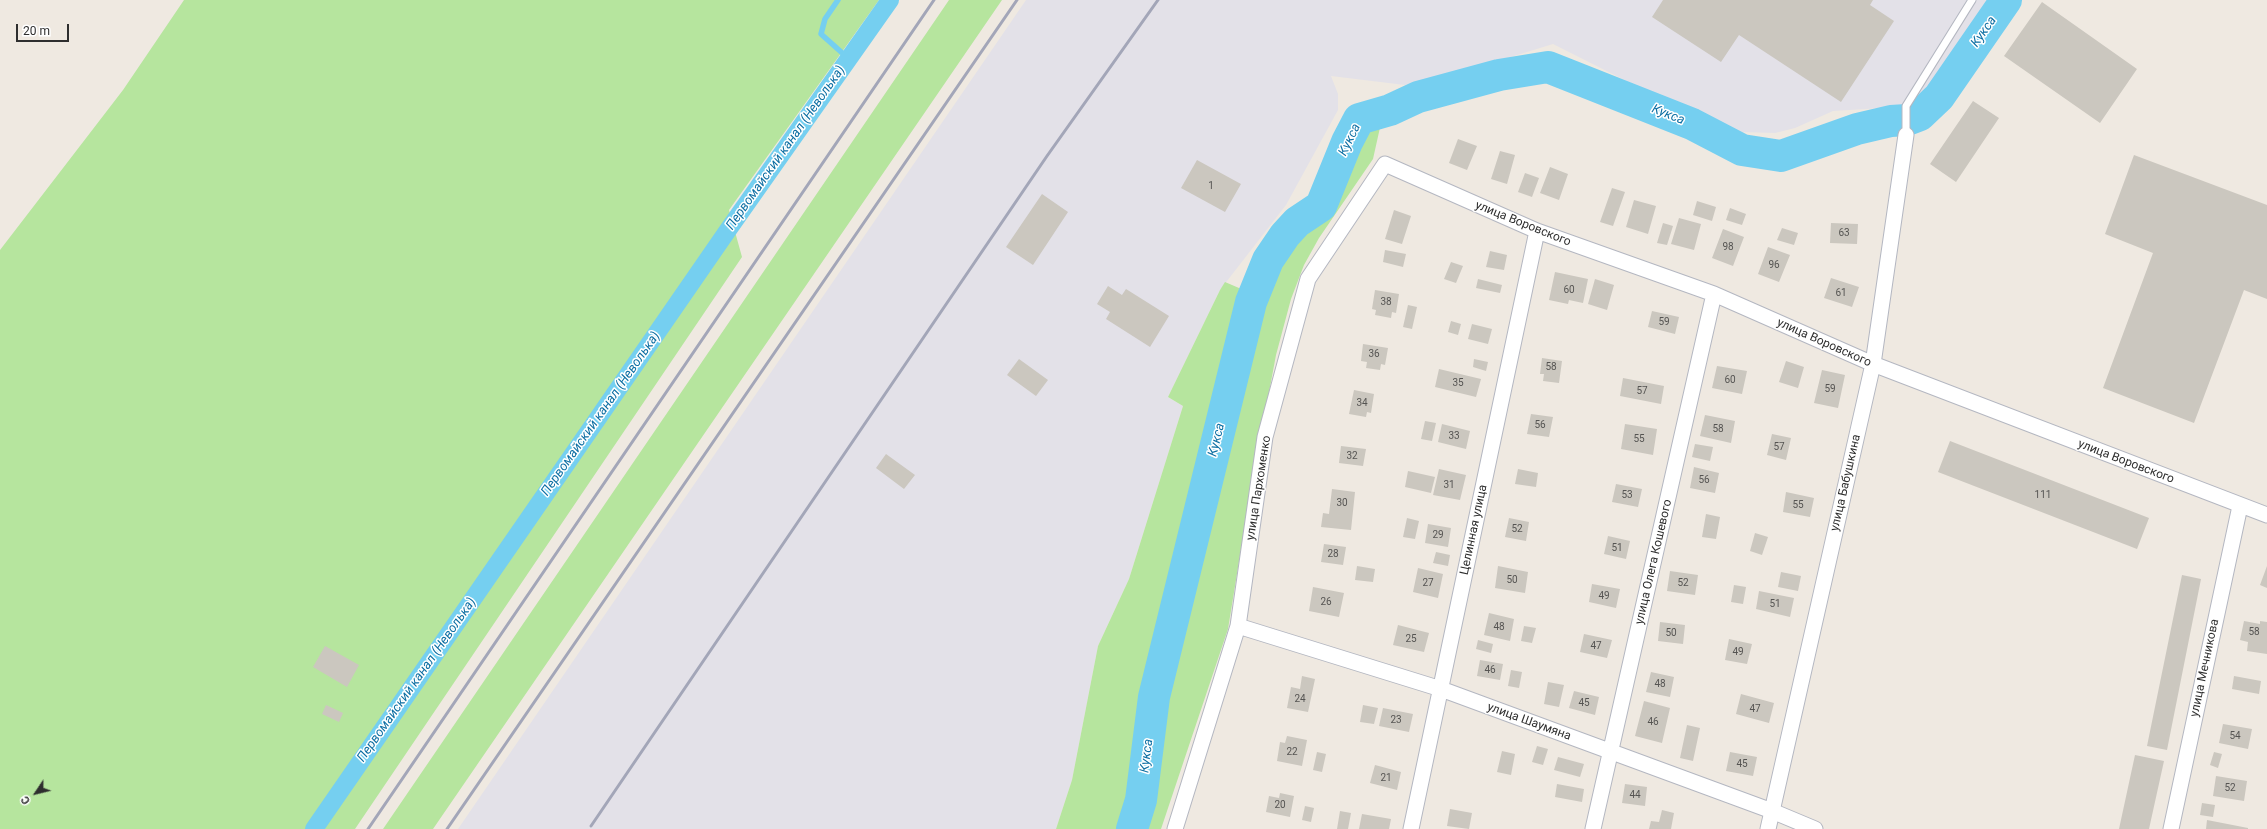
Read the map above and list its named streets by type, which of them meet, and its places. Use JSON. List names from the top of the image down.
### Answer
{
  "streets": {
    "street": [
      "улица Воровского",
      "улица Бабушкина",
      "улица Пархоменко",
      "Целинная улица",
      "улица Олега Кошевого",
      "улица Мечникова",
      "улица Шаумяна"
    ]
  },
  "crossings": [
    ["улица Воровского", "улица Бабушкина"],
    ["улица Воровского", "улица Пархоменко"],
    ["улица Воровского", "Целинная улица"],
    ["улица Воровского", "улица Олега Кошевого"],
    ["улица Воровского", "улица Мечникова"],
    ["улица Бабушкина", "улица Шаумяна"],
    ["улица Пархоменко", "улица Шаумяна"],
    ["Целинная улица", "улица Шаумяна"],
    ["улица Олега Кошевого", "улица Шаумяна"]
  ],
  "water": ["Кукса", "Первомайский канал (Неволька)"],
  "house_numbers": [
    "1",
    "63",
    "98",
    "96",
    "60",
    "61",
    "38",
    "59",
    "36",
    "58",
    "60",
    "35",
    "59",
    "57",
    "34",
    "56",
    "58",
    "33",
    "55",
    "57",
    "32",
    "56",
    "31",
    "53",
    "111",
    "30",
    "55",
    "52",
    "29",
    "51",
    "28",
    "50",
    "27",
    "52",
    "49",
    "26",
    "51",
    "48",
    "58",
    "50",
    "25",
    "47",
    "49",
    "46",
    "48",
    "24",
    "45",
    "47",
    "23",
    "46",
    "54",
    "22",
    "45",
    "21",
    "52",
    "44",
    "20"
  ],
  "scale_bar": "20 m",
  "north": "bottom left"
}
